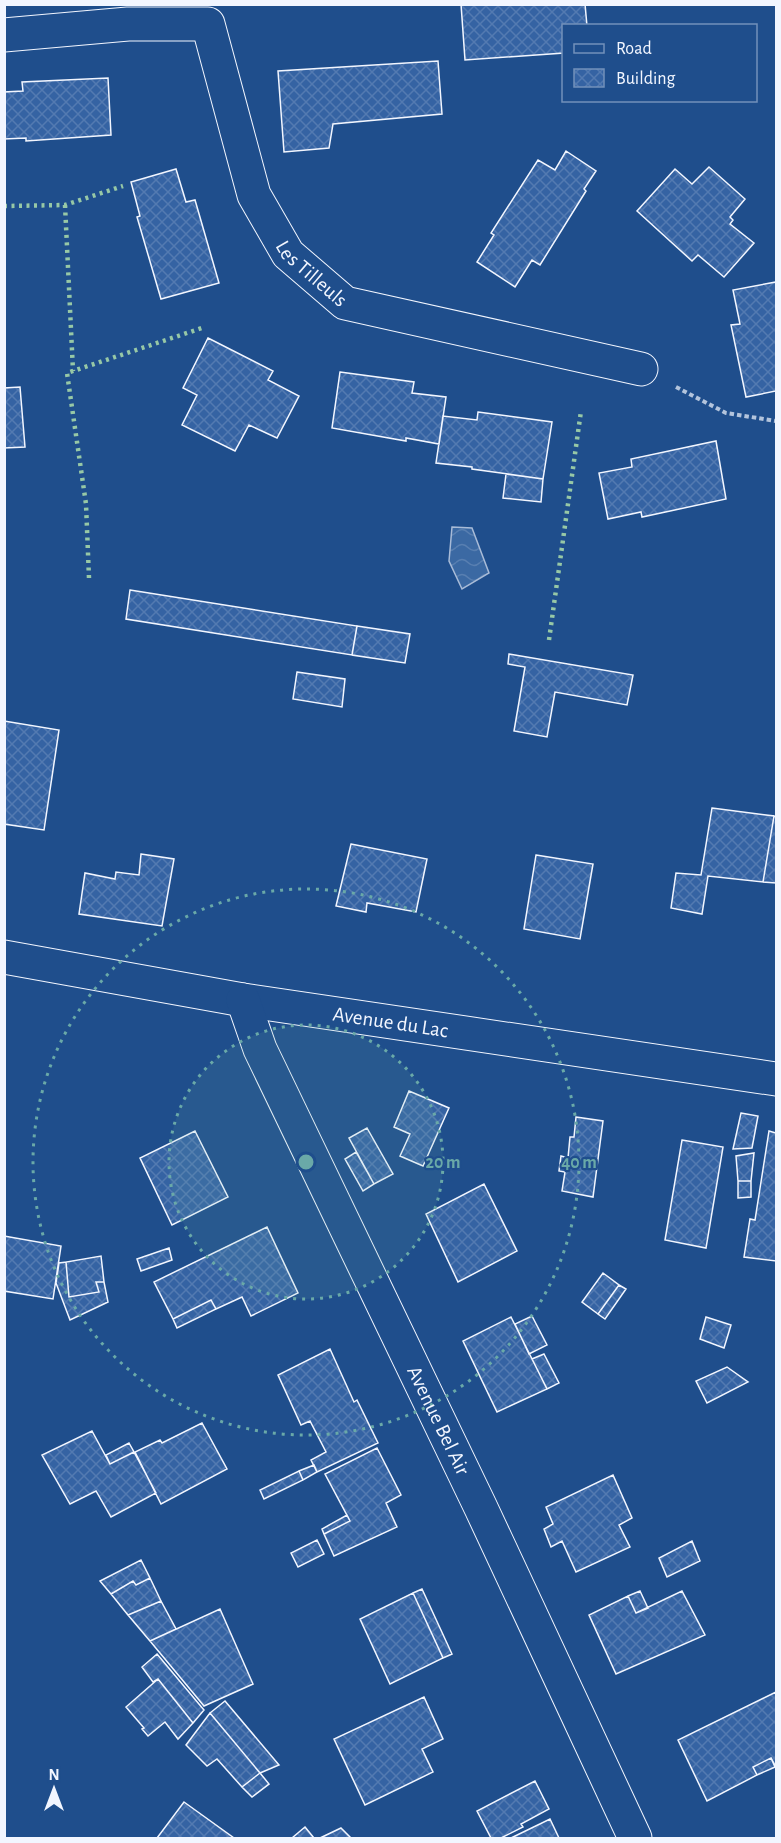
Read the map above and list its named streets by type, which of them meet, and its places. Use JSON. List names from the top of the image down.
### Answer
{
  "streets": {
    "street": ["Les Tilleuls", "Avenue du Lac", "Avenue Bel Air"]
  },
  "crossings": [
    ["Avenue du Lac", "Avenue Bel Air"]
  ],
  "legend": ["Road", "Building"],
  "north": "top",
  "rings": ["20 m", "40 m"]
}
